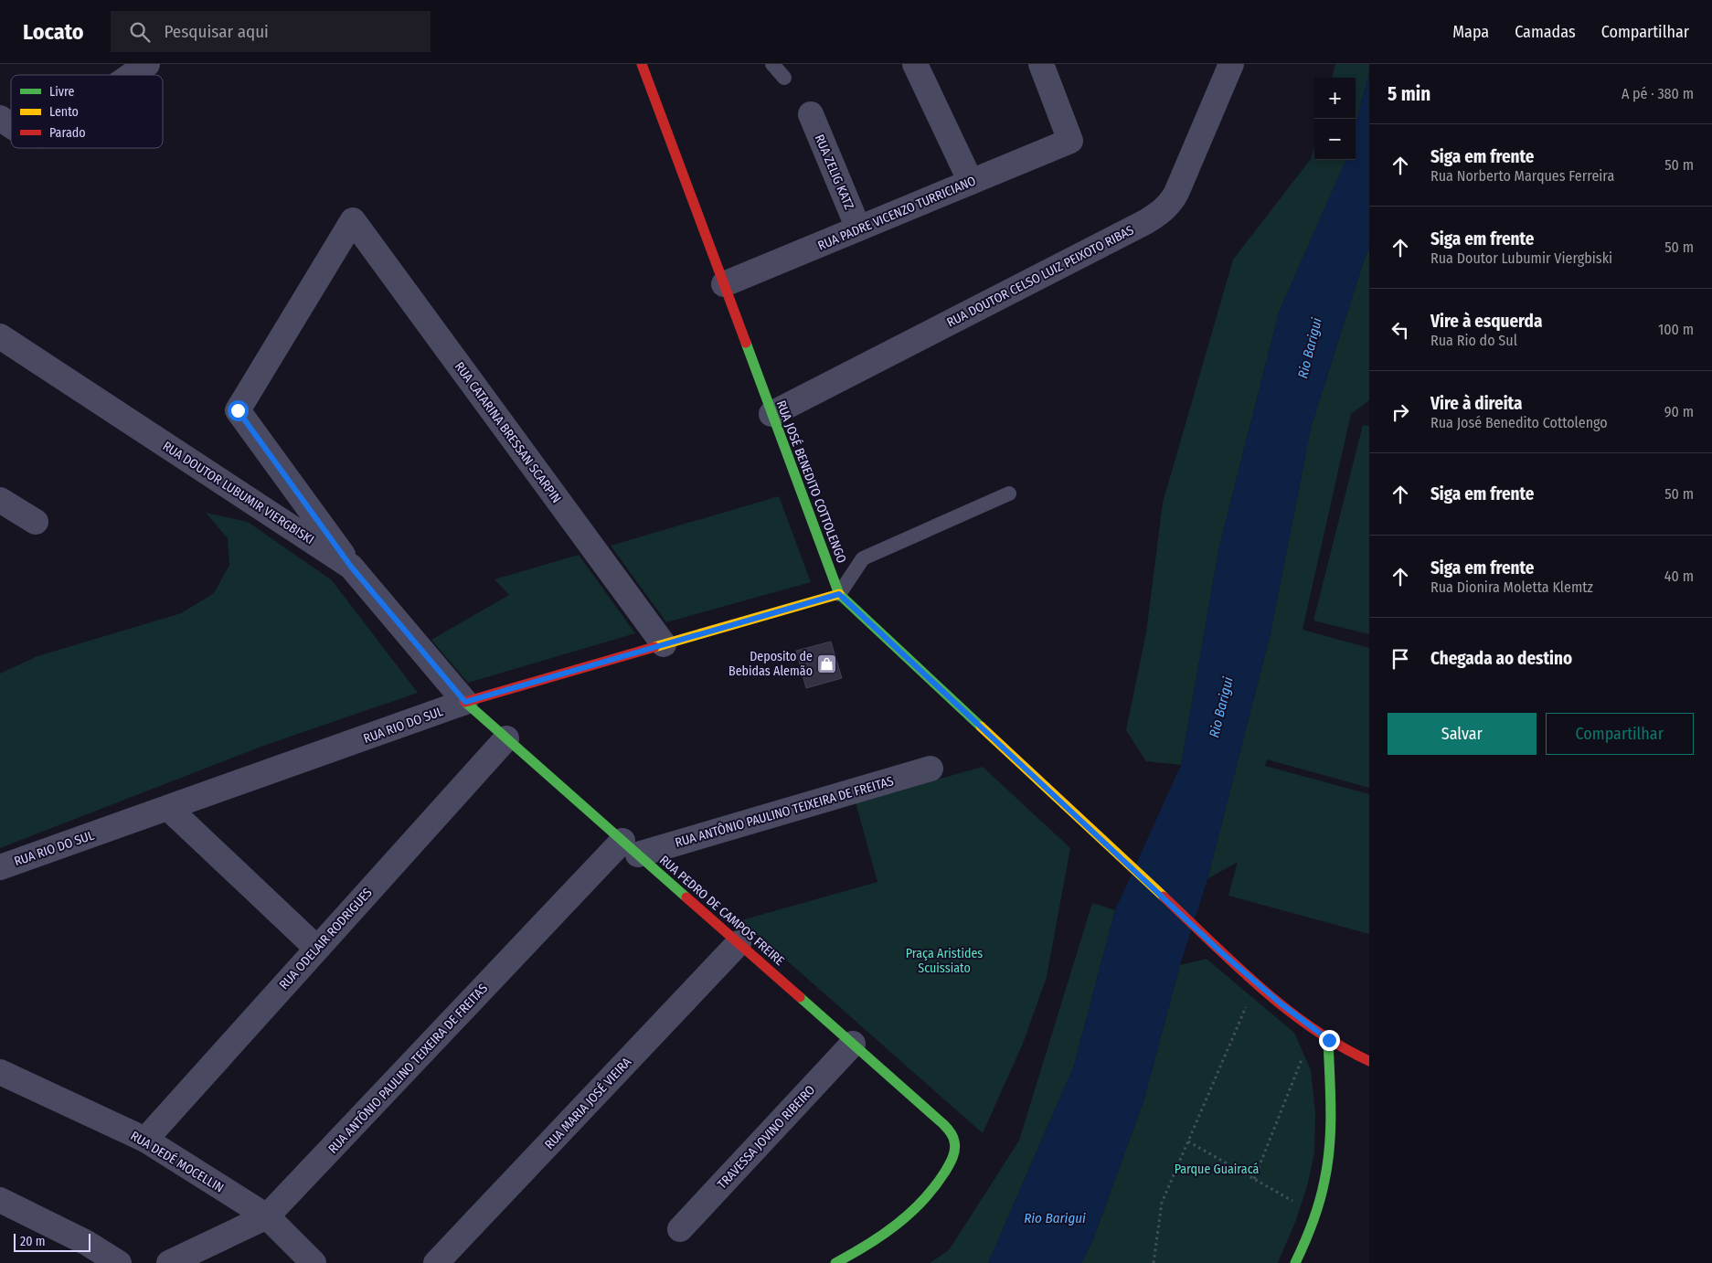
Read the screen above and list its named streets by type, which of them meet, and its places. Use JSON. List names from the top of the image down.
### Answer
{
  "streets": {
    "street": [
      "RUA ZELIG KATZ",
      "RUA PADRE VICENZO TURRICIANO",
      "RUA DOUTOR CELSO LUIZ PEIXOTO RIBAS",
      "RUA CATARINA BRESSAN SCARPIN",
      "RUA JOSÉ BENEDITO COTTOLENGO",
      "RUA DOUTOR LUBUMIR VIERGBISKI",
      "RUA RIO DO SUL",
      "RUA ANTÔNIO PAULINO TEIXEIRA DE FREITAS",
      "RUA PEDRO DE CAMPOS FREIRE",
      "RUA ODELAIR RODRIGUES",
      "RUA MARIA JOSÉ VIEIRA",
      "TRAVESSA JOVINO RIBEIRO",
      "RUA DEDÉ MOCELLIN"
    ]
  },
  "crossings": [
    ["RUA ZELIG KATZ", "RUA PADRE VICENZO TURRICIANO"],
    ["RUA PADRE VICENZO TURRICIANO", "RUA JOSÉ BENEDITO COTTOLENGO"],
    ["RUA DOUTOR CELSO LUIZ PEIXOTO RIBAS", "RUA JOSÉ BENEDITO COTTOLENGO"],
    ["RUA CATARINA BRESSAN SCARPIN", "RUA DOUTOR LUBUMIR VIERGBISKI"],
    ["RUA CATARINA BRESSAN SCARPIN", "RUA RIO DO SUL"],
    ["RUA JOSÉ BENEDITO COTTOLENGO", "RUA RIO DO SUL"],
    ["RUA DOUTOR LUBUMIR VIERGBISKI", "RUA RIO DO SUL"],
    ["RUA DOUTOR LUBUMIR VIERGBISKI", "RUA PEDRO DE CAMPOS FREIRE"],
    ["RUA RIO DO SUL", "RUA PEDRO DE CAMPOS FREIRE"],
    ["RUA ANTÔNIO PAULINO TEIXEIRA DE FREITAS", "RUA PEDRO DE CAMPOS FREIRE"],
    ["RUA ANTÔNIO PAULINO TEIXEIRA DE FREITAS", "RUA DEDÉ MOCELLIN"],
    ["RUA PEDRO DE CAMPOS FREIRE", "RUA ODELAIR RODRIGUES"],
    ["RUA PEDRO DE CAMPOS FREIRE", "RUA MARIA JOSÉ VIEIRA"],
    ["RUA PEDRO DE CAMPOS FREIRE", "TRAVESSA JOVINO RIBEIRO"],
    ["RUA ODELAIR RODRIGUES", "RUA DEDÉ MOCELLIN"]
  ],
  "water": ["Rio Barigui"],
  "parks": ["Praça Aristides Scuissiato", "Parque Guairacá"],
  "places": {
    "shop": ["Deposito de Bebidas Alemão"]
  },
  "legend": ["Livre", "Lento", "Parado"],
  "scale_bar": "20 m",
  "page": {
    "header": "Locato",
    "search": "Pesquisar aqui",
    "nav": ["Mapa", "Camadas", "Compartilhar"],
    "heading": ["5 min", "A pé · 380 m"],
    "map_buttons": ["+", "−"],
    "list": [
      ["Siga em frente", "Rua Norberto Marques Ferreira", "50 m"],
      ["Siga em frente", "Rua Doutor Lubumir Viergbiski", "50 m"],
      ["Vire à esquerda", "Rua Rio do Sul", "100 m"],
      ["Vire à direita", "Rua José Benedito Cottolengo", "90 m"],
      ["Siga em frente", "50 m"],
      ["Siga em frente", "Rua Dionira Moletta Klemtz", "40 m"],
      "Chegada ao destino"
    ],
    "buttons": ["Salvar", "Compartilhar"],
    "scale": "20 m"
  }
}
